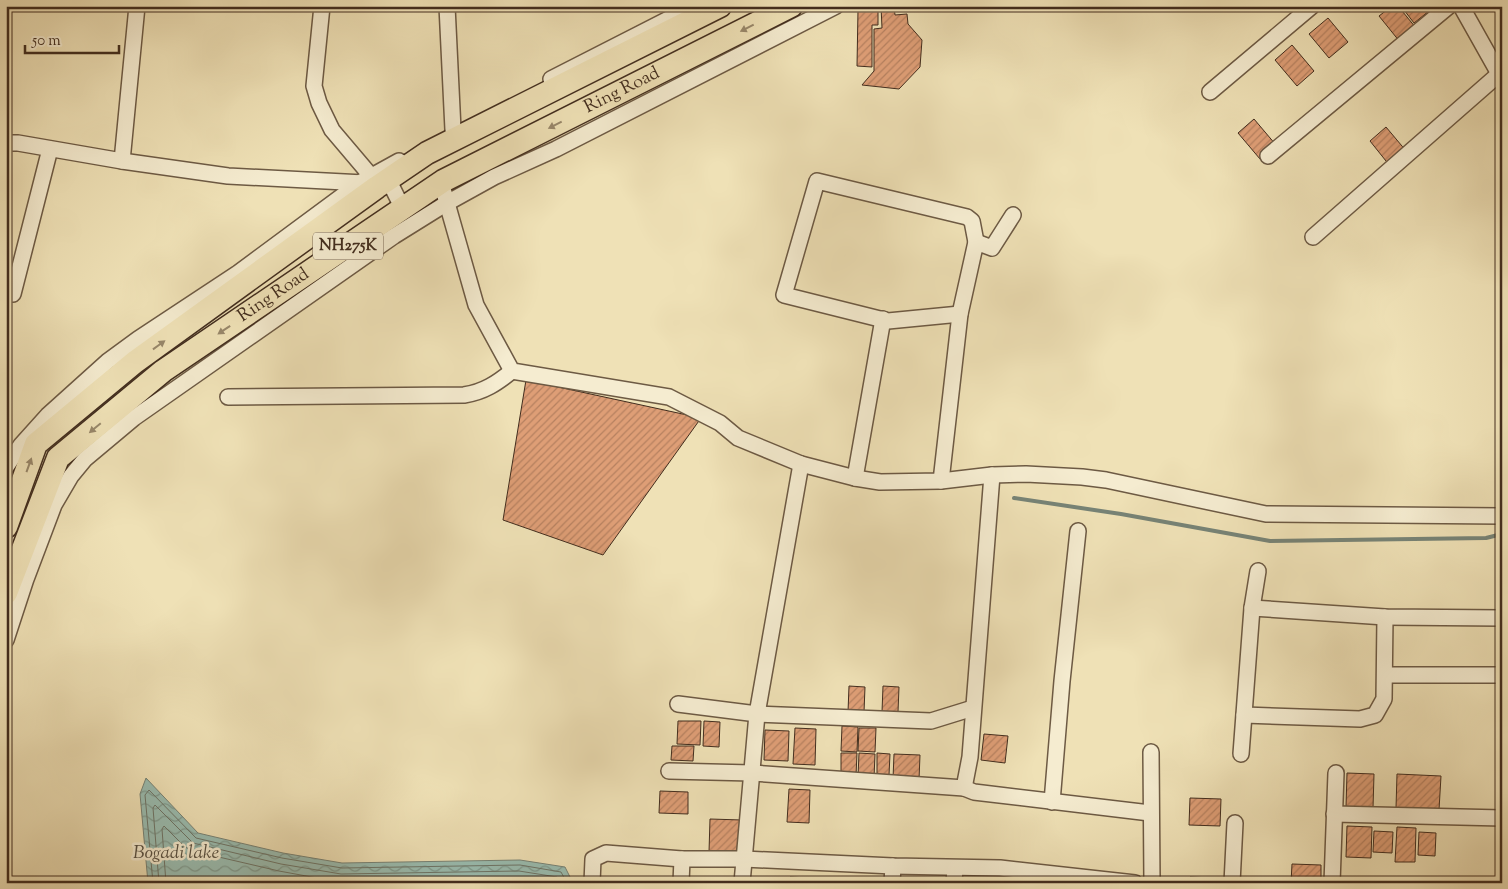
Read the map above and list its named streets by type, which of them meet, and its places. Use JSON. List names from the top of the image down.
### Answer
{
  "streets": {
    "highway": ["Ring Road", "NH275K"]
  },
  "water": ["Bogadi lake"],
  "scale_bar": "50 m"
}
